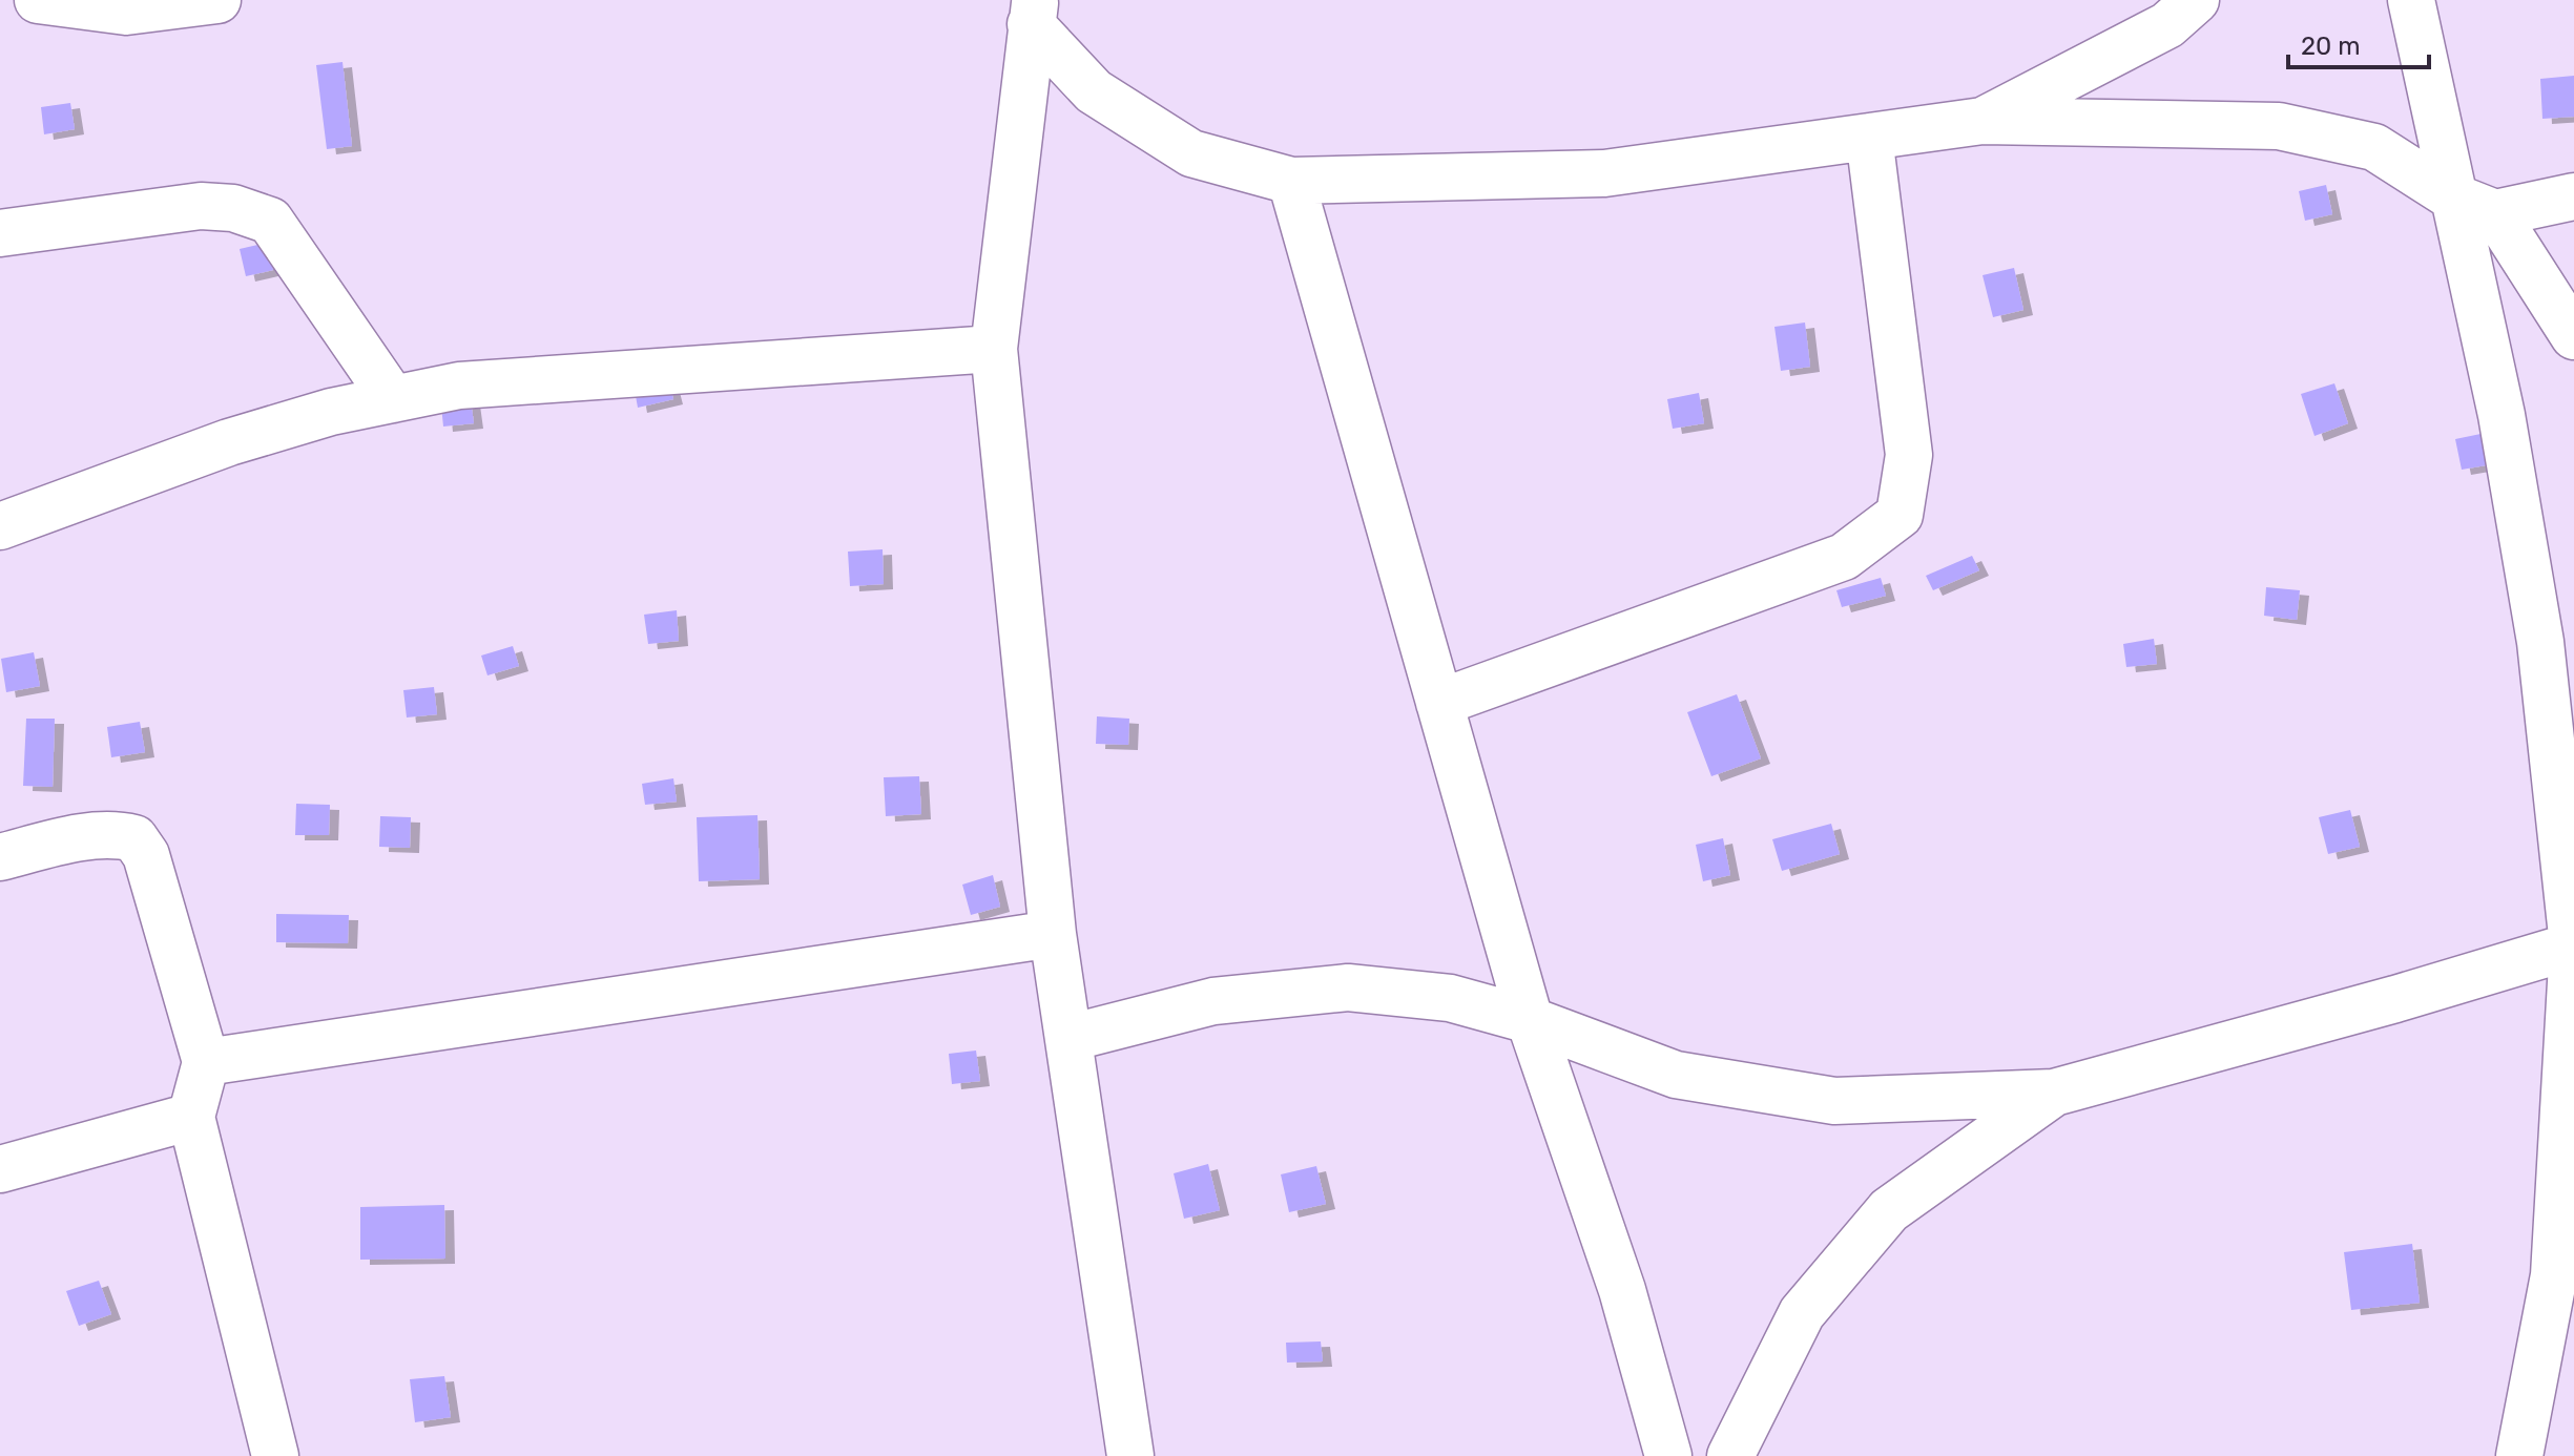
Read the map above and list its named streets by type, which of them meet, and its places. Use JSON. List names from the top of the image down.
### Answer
{
  "scale_bar": "20 m"
}
